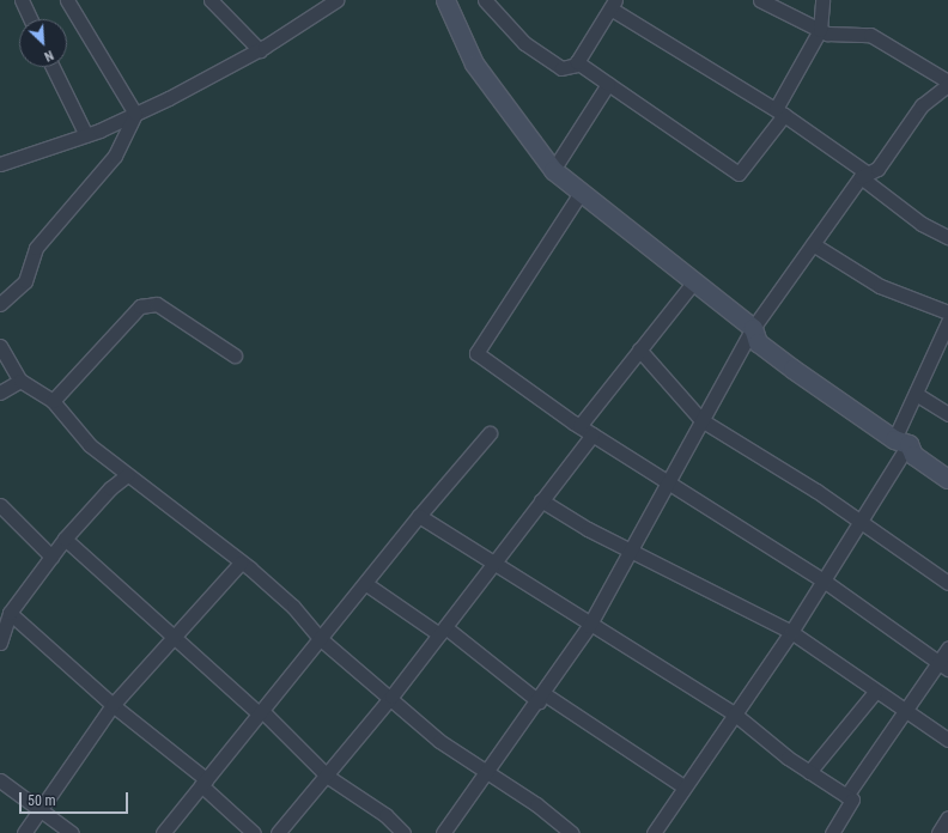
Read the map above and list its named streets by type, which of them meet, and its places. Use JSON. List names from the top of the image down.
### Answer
{
  "scale_bar": "50 m",
  "north": "bottom right"
}
